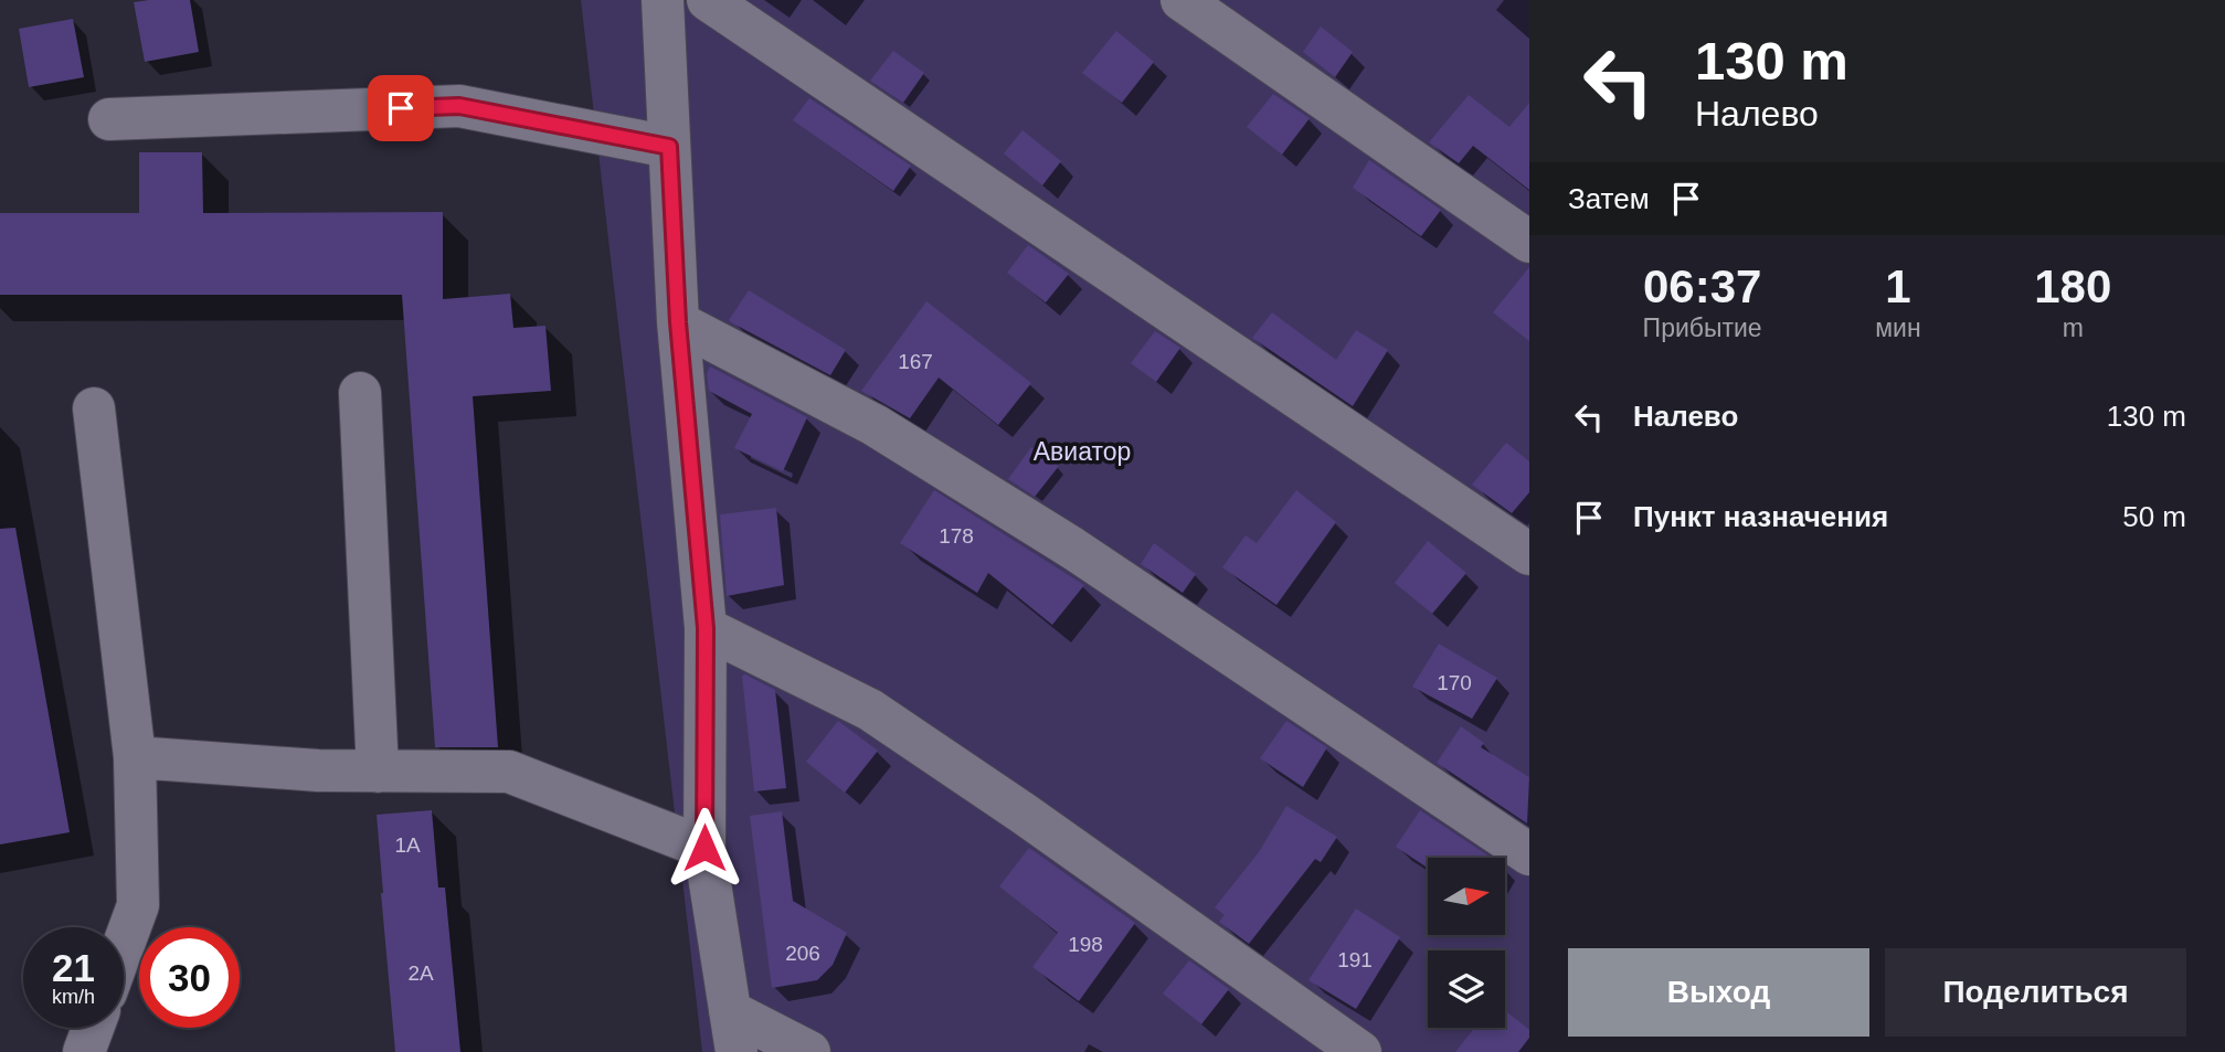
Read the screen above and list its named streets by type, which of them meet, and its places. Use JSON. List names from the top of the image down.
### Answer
{
  "parks": ["Авиатор"],
  "house_numbers": [
    "167",
    "178",
    "170",
    "1А",
    "198",
    "206",
    "191",
    "2А"
  ],
  "north": "right",
  "page": {
    "turn": ["130 m", "Налево"],
    "then": "Затем",
    "eta": [
      "06:37",
      "Прибытие",
      "1",
      "мин",
      "180",
      "m"
    ],
    "list": [
      {
        "name": "Налево",
        "value": "130 m"
      },
      {
        "name": "Пункт назначения",
        "value": "50 m"
      }
    ],
    "speed": "21 km/h",
    "limit": "30",
    "buttons": ["Выход", "Поделиться"]
  }
}
